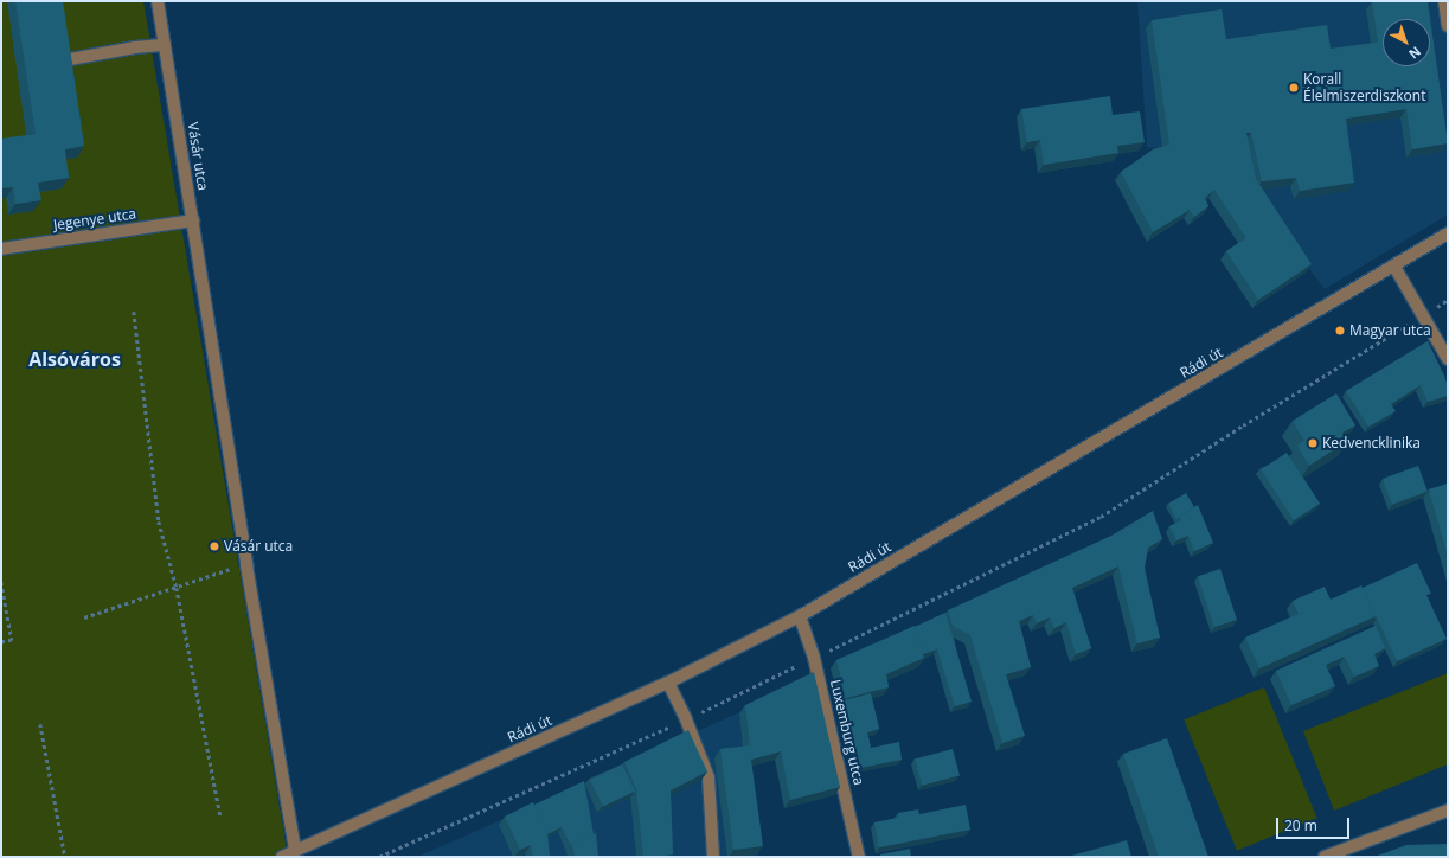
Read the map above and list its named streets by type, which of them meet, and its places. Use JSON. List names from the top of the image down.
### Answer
{
  "streets": {
    "street": [
      "Vásár utca",
      "Jegenye utca",
      "Rádi út",
      "Luxemburg utca"
    ]
  },
  "crossings": [
    ["Vásár utca", "Jegenye utca"],
    ["Vásár utca", "Rádi út"],
    ["Rádi út", "Luxemburg utca"]
  ],
  "districts": ["Alsóváros"],
  "places": [
    "Korall Élelmiszerdiszkont",
    "Magyar utca",
    "Kedvencklinika",
    "Vásár utca"
  ],
  "scale_bar": "20 m",
  "north": "bottom right"
}
